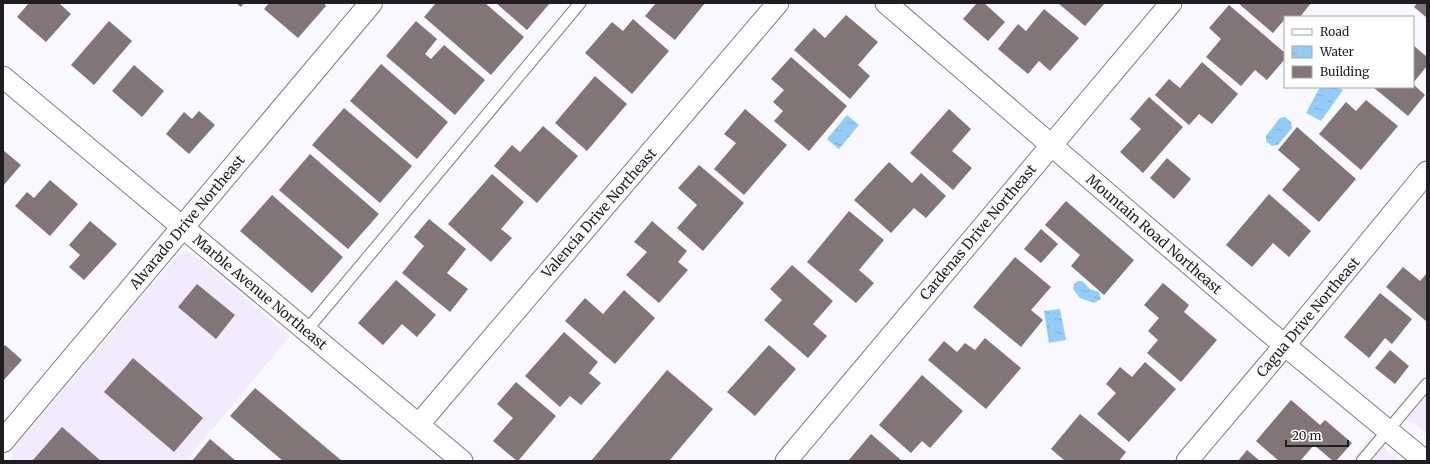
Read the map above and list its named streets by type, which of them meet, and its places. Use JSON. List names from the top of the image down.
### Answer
{
  "streets": {
    "street": [
      "Valencia Drive Northeast",
      "Alvarado Drive Northeast",
      "Cardenas Drive Northeast",
      "Mountain Road Northeast",
      "Marble Avenue Northeast",
      "Cagua Drive Northeast"
    ]
  },
  "crossings": [
    ["Valencia Drive Northeast", "Marble Avenue Northeast"],
    ["Alvarado Drive Northeast", "Marble Avenue Northeast"],
    ["Cardenas Drive Northeast", "Mountain Road Northeast"],
    ["Mountain Road Northeast", "Cagua Drive Northeast"]
  ],
  "legend": ["Road", "Water", "Building"],
  "scale_bar": "20 m"
}
